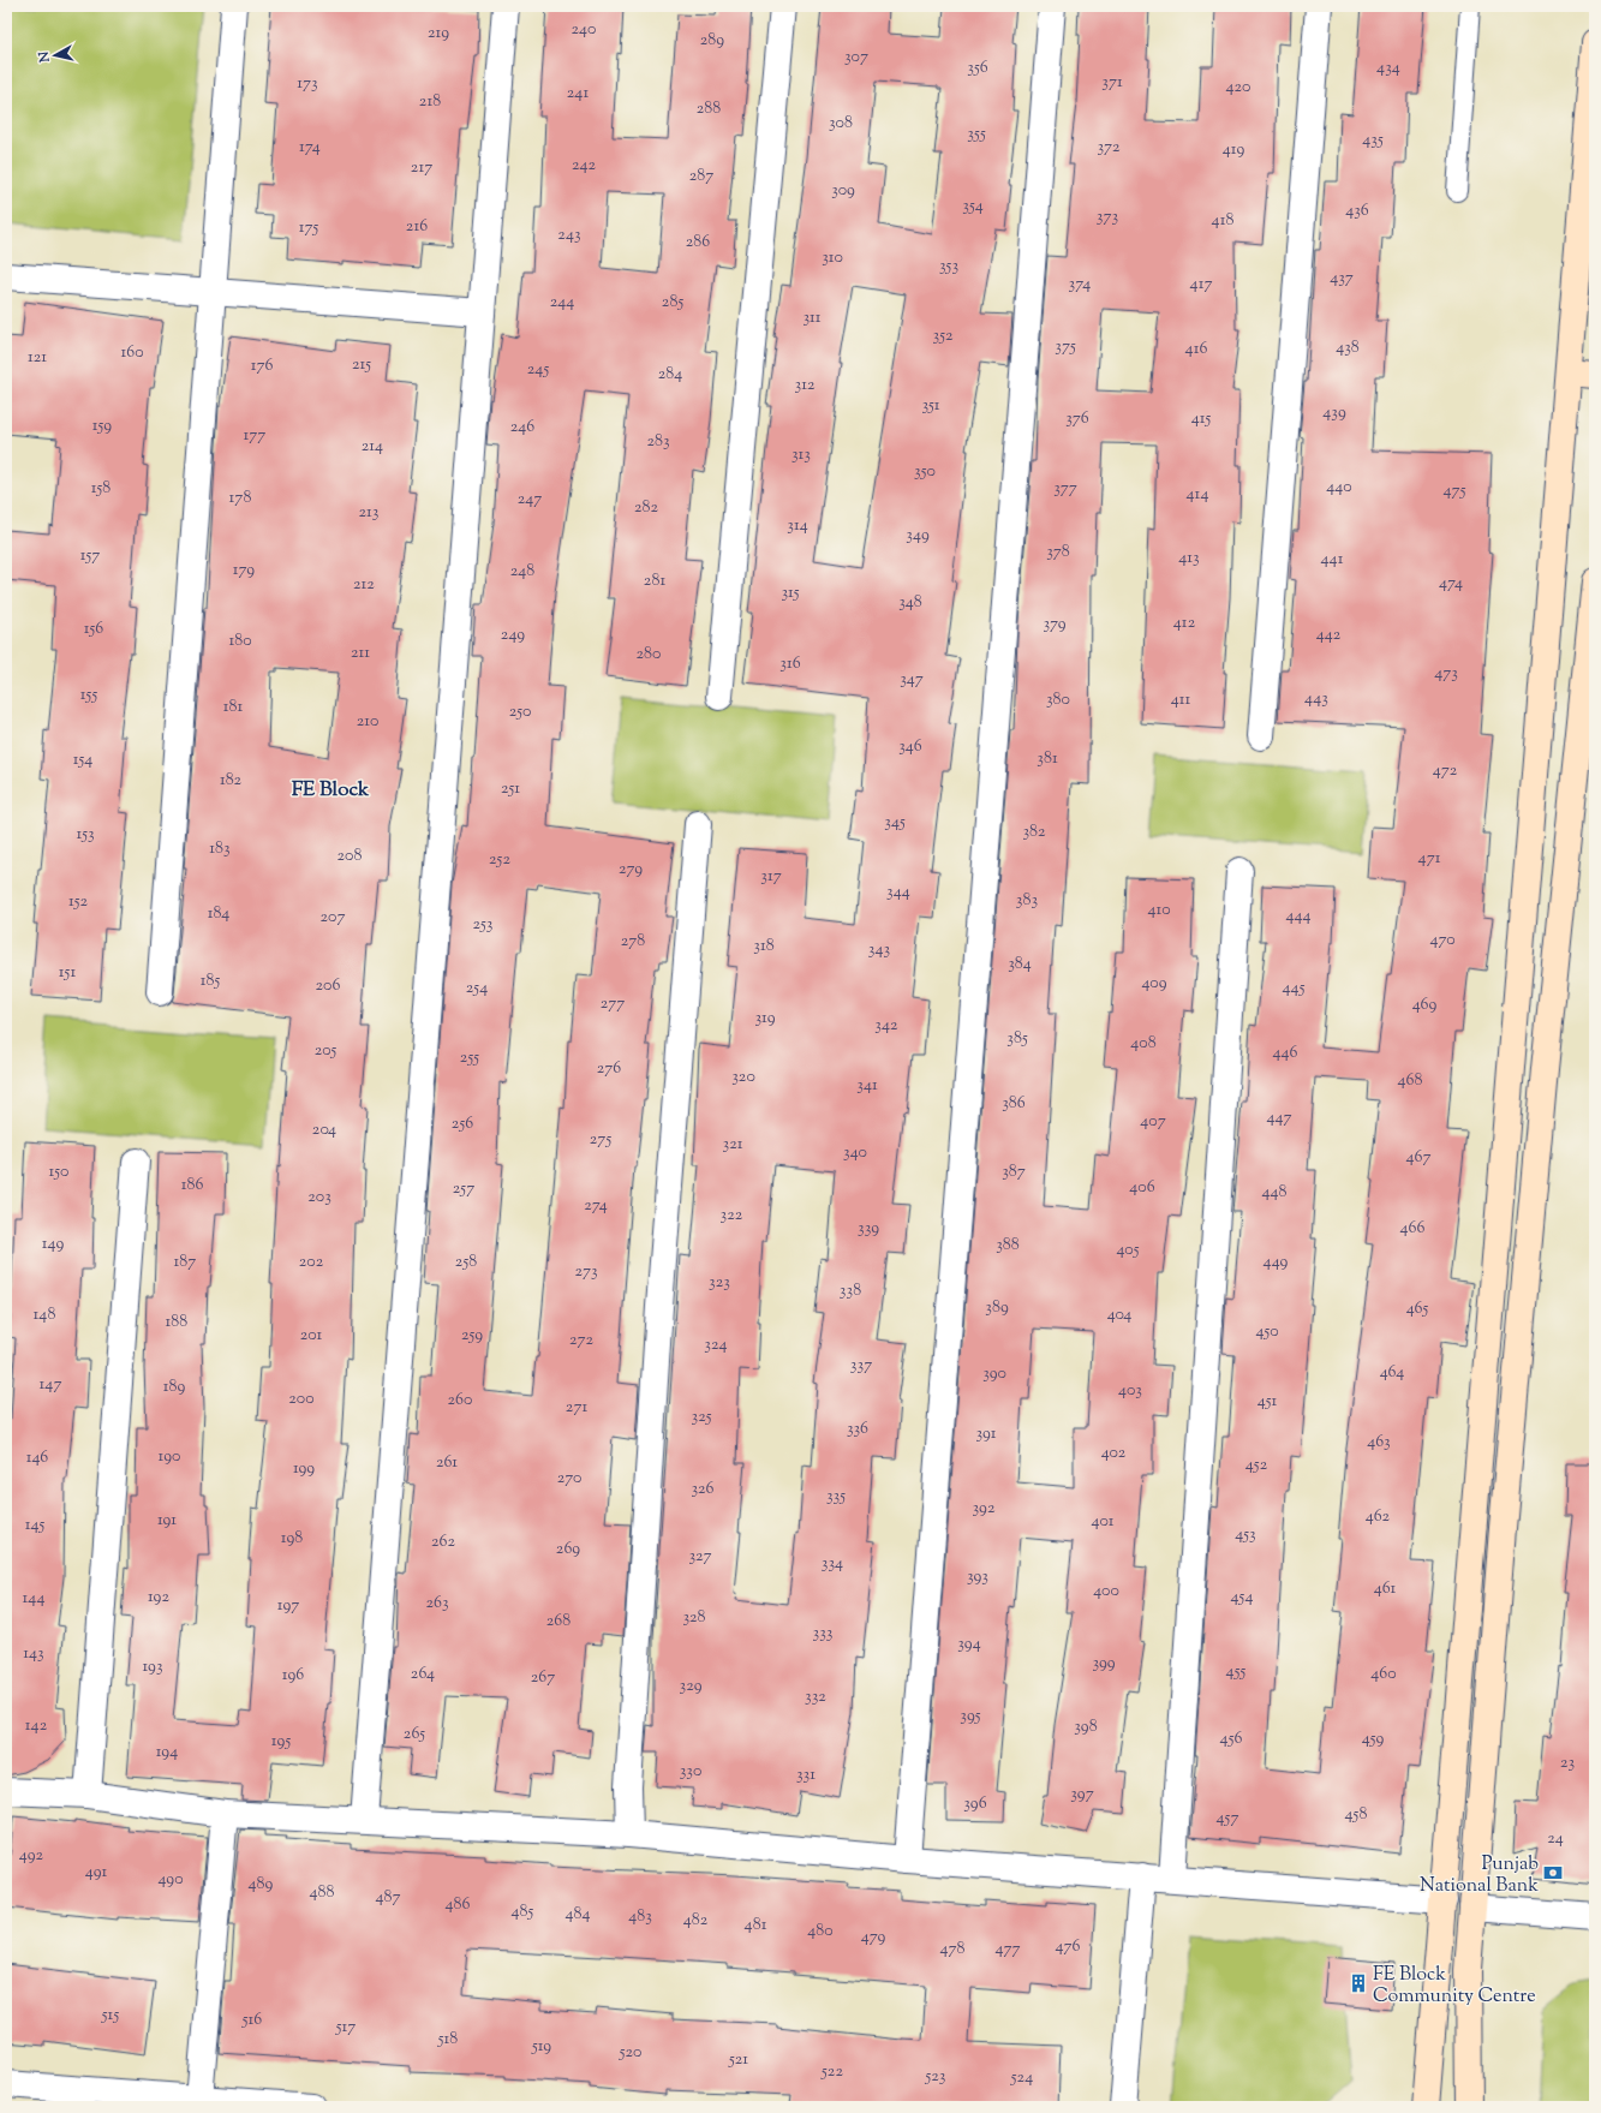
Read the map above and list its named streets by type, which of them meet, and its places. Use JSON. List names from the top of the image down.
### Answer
{
  "districts": ["FE Block"],
  "places": {
    "bank": ["Punjab National Bank"],
    "building": ["FE Block Community Centre"]
  },
  "house_numbers": [
    "240",
    "219",
    "289",
    "307",
    "356",
    "434",
    "371",
    "173",
    "420",
    "241",
    "218",
    "288",
    "308",
    "355",
    "435",
    "174",
    "372",
    "419",
    "242",
    "217",
    "287",
    "309",
    "354",
    "436",
    "373",
    "418",
    "216",
    "175",
    "243",
    "286",
    "310",
    "353",
    "437",
    "374",
    "417",
    "244",
    "285",
    "311",
    "352",
    "375",
    "438",
    "416",
    "160",
    "121",
    "215",
    "176",
    "245",
    "284",
    "312",
    "351",
    "439",
    "376",
    "415",
    "159",
    "246",
    "177",
    "283",
    "214",
    "313",
    "350",
    "440",
    "158",
    "377",
    "475",
    "414",
    "178",
    "247",
    "282",
    "213",
    "314",
    "349",
    "378",
    "157",
    "413",
    "441",
    "179",
    "248",
    "281",
    "474",
    "212",
    "315",
    "348",
    "412",
    "379",
    "156",
    "249",
    "442",
    "180",
    "211",
    "280",
    "316",
    "473",
    "347",
    "155",
    "443",
    "380",
    "411",
    "181",
    "250",
    "210",
    "346",
    "381",
    "154",
    "472",
    "182",
    "251",
    "345",
    "382",
    "153",
    "183",
    "208",
    "471",
    "252",
    "279",
    "317",
    "344",
    "383",
    "152",
    "410",
    "184",
    "444",
    "207",
    "253",
    "470",
    "278",
    "318",
    "343",
    "384",
    "151",
    "185",
    "409",
    "206",
    "254",
    "445",
    "277",
    "469",
    "319",
    "342",
    "385",
    "408",
    "205",
    "446",
    "255",
    "276",
    "320",
    "468",
    "341",
    "386",
    "447",
    "407",
    "256",
    "204",
    "275",
    "321",
    "340",
    "467",
    "150",
    "387",
    "186",
    "406",
    "257",
    "448",
    "203",
    "274",
    "322",
    "339",
    "466",
    "149",
    "388",
    "405",
    "187",
    "202",
    "258",
    "449",
    "273",
    "323",
    "338",
    "389",
    "465",
    "148",
    "404",
    "188",
    "450",
    "201",
    "259",
    "272",
    "324",
    "337",
    "464",
    "390",
    "147",
    "189",
    "403",
    "200",
    "260",
    "451",
    "271",
    "325",
    "336",
    "391",
    "463",
    "402",
    "190",
    "146",
    "261",
    "452",
    "199",
    "270",
    "326",
    "335",
    "392",
    "462",
    "191",
    "401",
    "145",
    "453",
    "198",
    "262",
    "269",
    "327",
    "334",
    "393",
    "461",
    "400",
    "192",
    "454",
    "144",
    "263",
    "197",
    "328",
    "268",
    "333",
    "394",
    "143",
    "399",
    "193",
    "455",
    "264",
    "460",
    "196",
    "267",
    "329",
    "332",
    "395",
    "142",
    "398",
    "265",
    "456",
    "459",
    "195",
    "194",
    "23",
    "330",
    "331",
    "397",
    "396",
    "458",
    "457",
    "24",
    "492",
    "491",
    "490",
    "489",
    "488",
    "487",
    "486",
    "485",
    "484",
    "483",
    "482",
    "481",
    "480",
    "479",
    "476",
    "478",
    "477",
    "515",
    "516",
    "517",
    "518",
    "519",
    "520",
    "521",
    "522",
    "523",
    "524"
  ],
  "north": "left"
}
